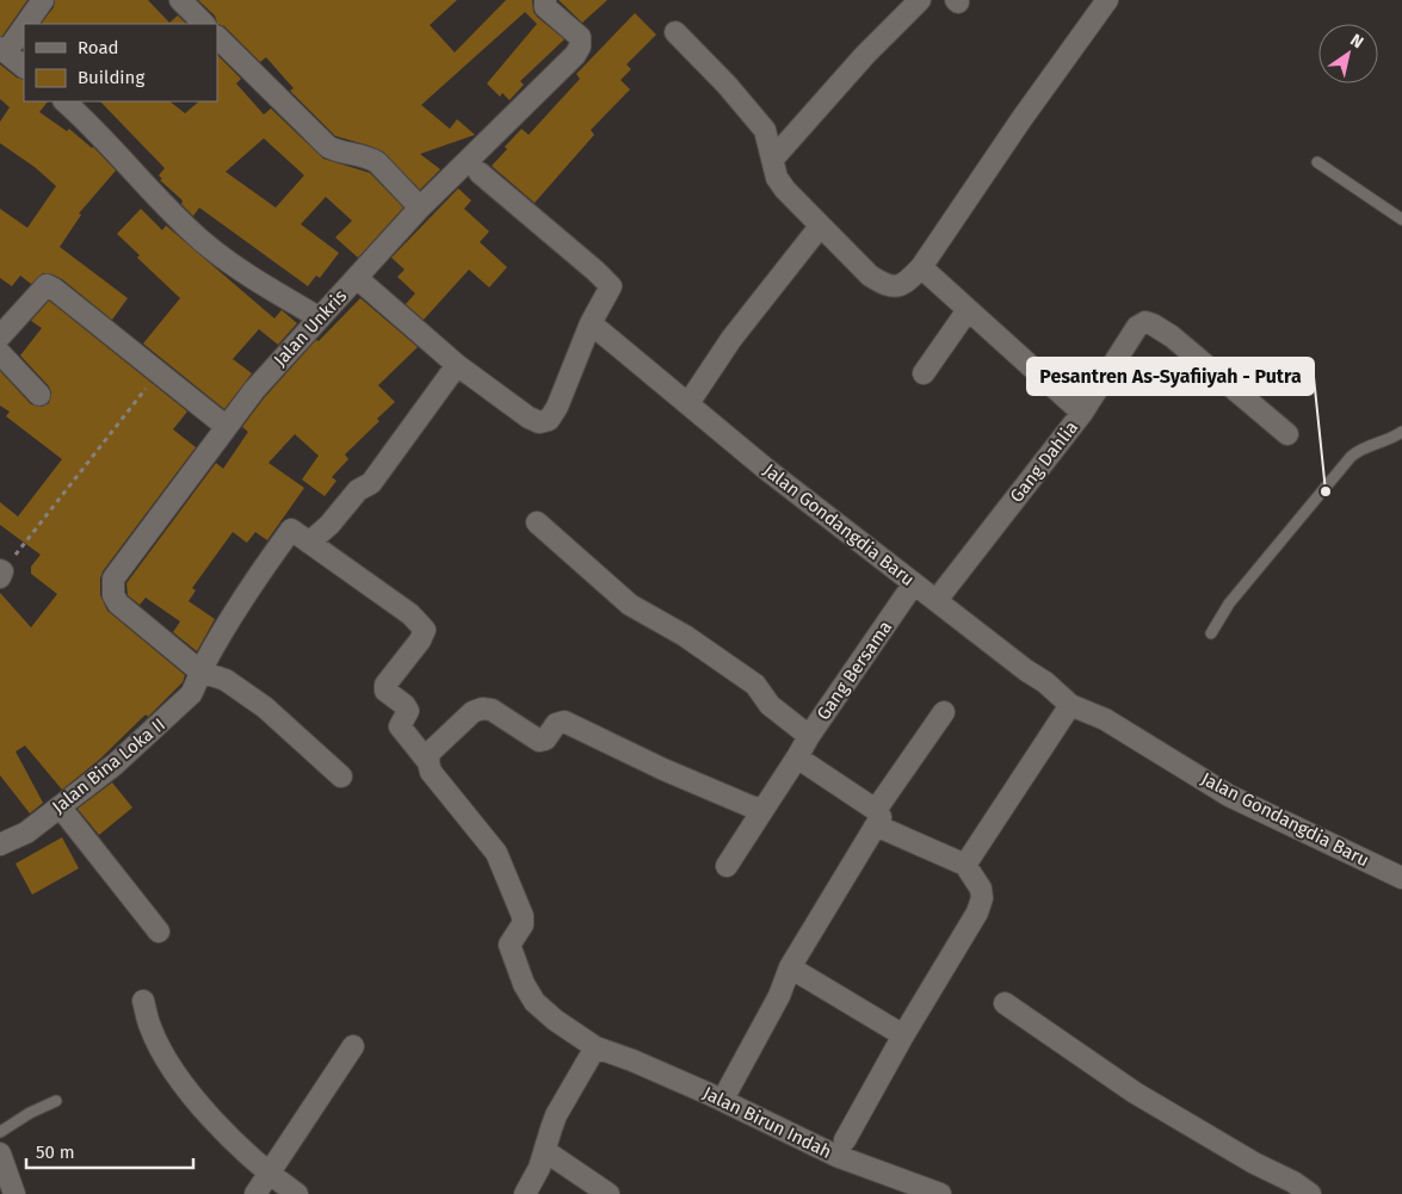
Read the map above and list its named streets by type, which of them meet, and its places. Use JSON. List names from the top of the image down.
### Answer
{
  "streets": {
    "street": [
      "Jalan Unkris",
      "Gang Dahlia",
      "Jalan Gondangdia Baru",
      "Gang Bersama",
      "Jalan Bina Loka II",
      "Jalan Birun Indah"
    ]
  },
  "crossings": [
    ["Jalan Unkris", "Jalan Bina Loka II"],
    ["Gang Dahlia", "Jalan Gondangdia Baru"],
    ["Jalan Gondangdia Baru", "Gang Bersama"],
    ["Jalan Bina Loka II", "Jalan Birun Indah"]
  ],
  "places": ["Pesantren As-Syafiiyah - Putra"],
  "legend": ["Road", "Building"],
  "scale_bar": "50 m",
  "north": "top right"
}
